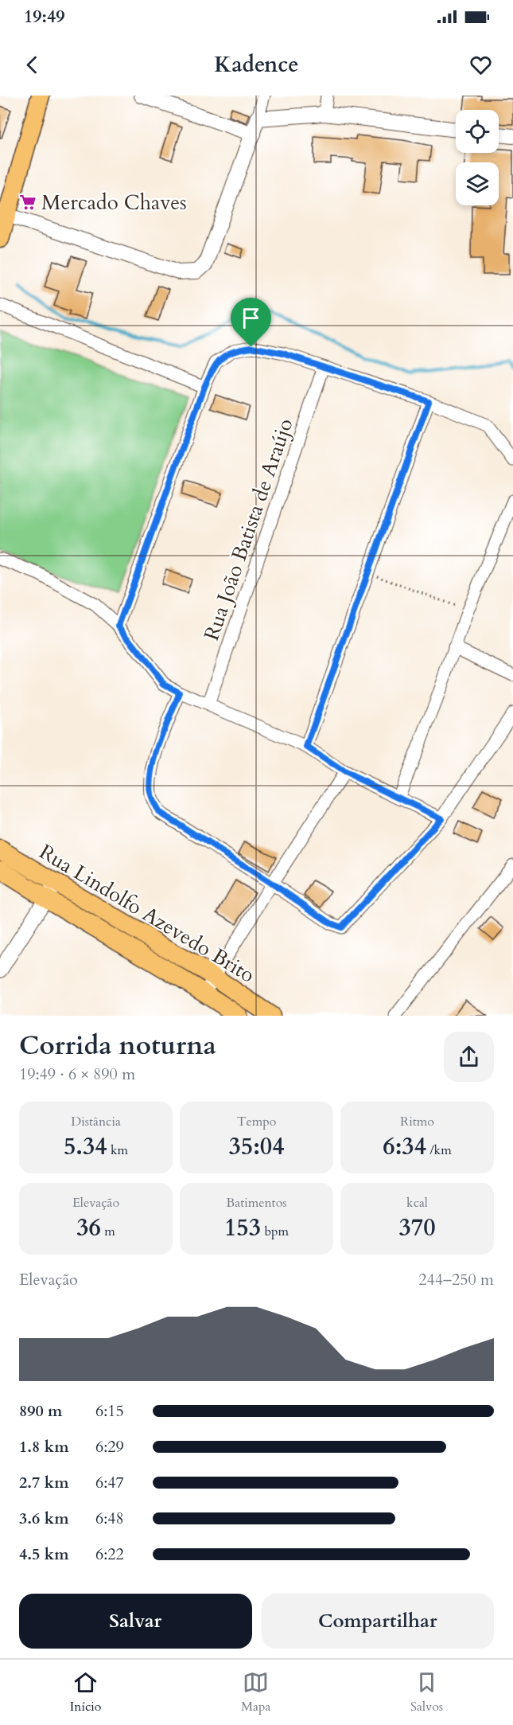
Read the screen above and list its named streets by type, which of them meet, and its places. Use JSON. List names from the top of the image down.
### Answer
{
  "streets": {
    "main road": ["Rua Lindolfo Azevedo Brito"],
    "street": ["Rua João Batista de Araújo"]
  },
  "places": {
    "supermarket": ["Mercado Chaves"]
  },
  "page": {
    "status": "19:49",
    "header": "Kadence",
    "heading": ["Corrida noturna", "19:49 · 6 × 890 m"],
    "stats": [
      ["Distância", "5.34 km"],
      ["Tempo", "35:04"],
      ["Ritmo", "6:34 /km"],
      ["Elevação", "36 m"],
      ["Batimentos", "153 bpm"],
      ["kcal", "370"]
    ],
    "chart": ["Elevação", "244–250 m"],
    "list": [
      {
        "name": "890 m",
        "note": "6:15"
      },
      {
        "name": "1.8 km",
        "note": "6:29"
      },
      {
        "name": "2.7 km",
        "note": "6:47"
      },
      {
        "name": "3.6 km",
        "note": "6:48"
      },
      {
        "name": "4.5 km",
        "note": "6:22"
      }
    ],
    "buttons": ["Salvar", "Compartilhar"],
    "tabs": ["Início", "Mapa", "Salvos"]
  }
}
